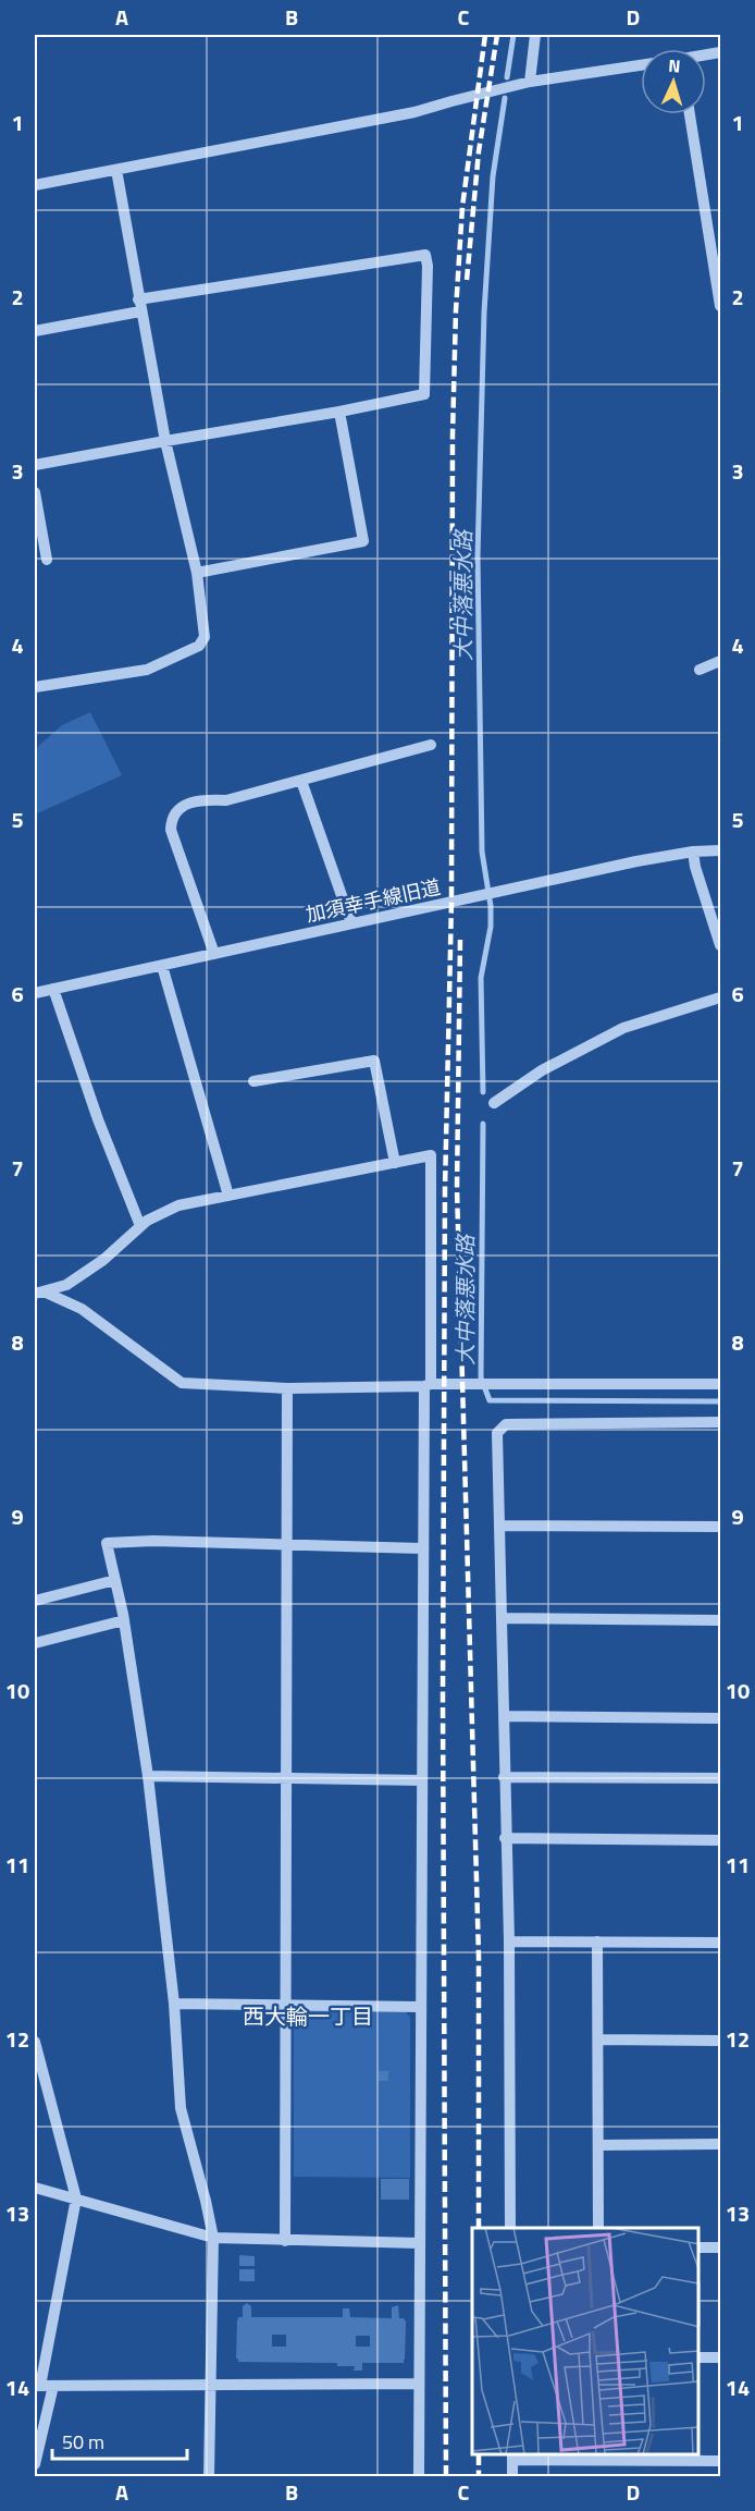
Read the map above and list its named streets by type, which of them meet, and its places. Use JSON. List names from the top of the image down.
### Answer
{
  "streets": {
    "street": ["加須幸手線旧道"]
  },
  "districts": ["西大輪一丁目"],
  "water": ["大中落悪水路"],
  "scale_bar": "50 m",
  "north": "top",
  "grid": {
    "columns": [
      "A",
      "B",
      "C",
      "D"
    ],
    "rows": [
      "1",
      "2",
      "3",
      "4",
      "5",
      "6",
      "7",
      "8",
      "9",
      "10",
      "11",
      "12",
      "13",
      "14"
    ]
  }
}
